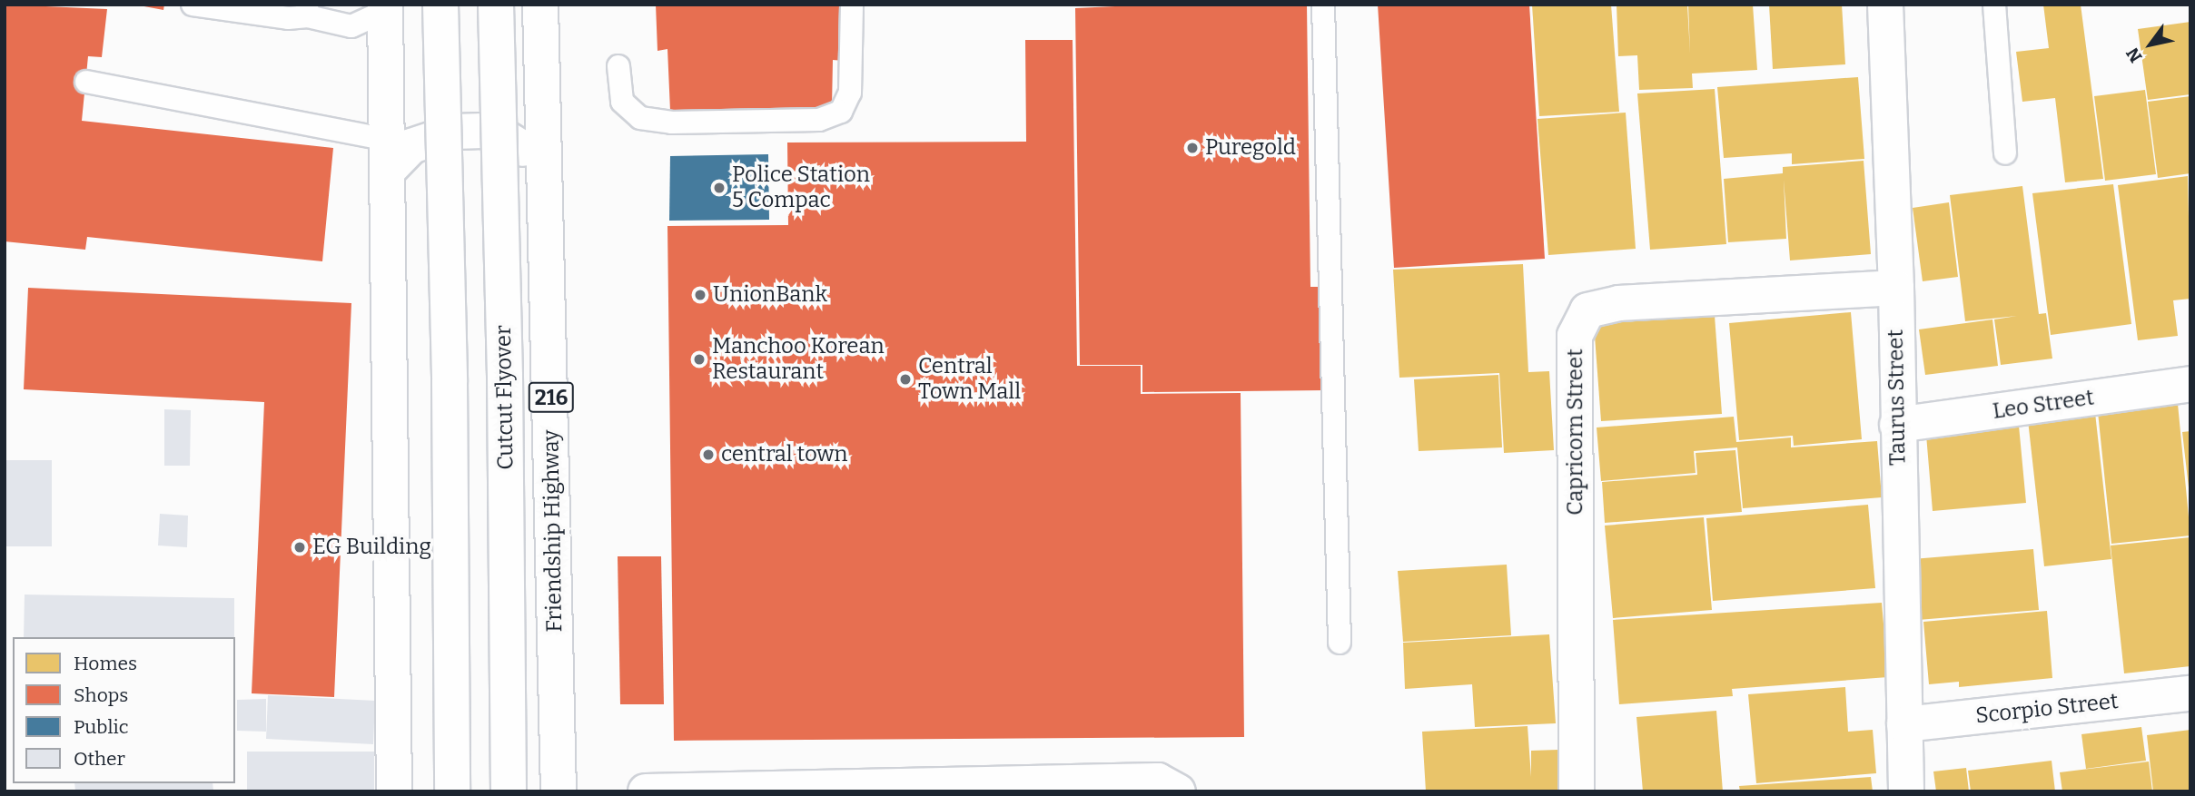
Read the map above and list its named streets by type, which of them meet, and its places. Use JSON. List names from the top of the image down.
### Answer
{
  "streets": {
    "main road": [
      "Cutcut Flyover",
      "216",
      "Taurus Street",
      "Leo Street",
      "Capricorn Street",
      "Friendship Highway",
      "Scorpio Street"
    ]
  },
  "crossings": [
    ["Taurus Street", "Leo Street"],
    ["Taurus Street", "Capricorn Street"],
    ["Taurus Street", "Scorpio Street"]
  ],
  "places": [
    "Puregold",
    "Police Station 5 Compac",
    "UnionBank",
    "Manchoo Korean Restaurant",
    "Central Town Mall",
    "central town",
    "EG Building"
  ],
  "legend": [
    "Homes",
    "Shops",
    "Public",
    "Other"
  ],
  "north": "bottom left"
}
